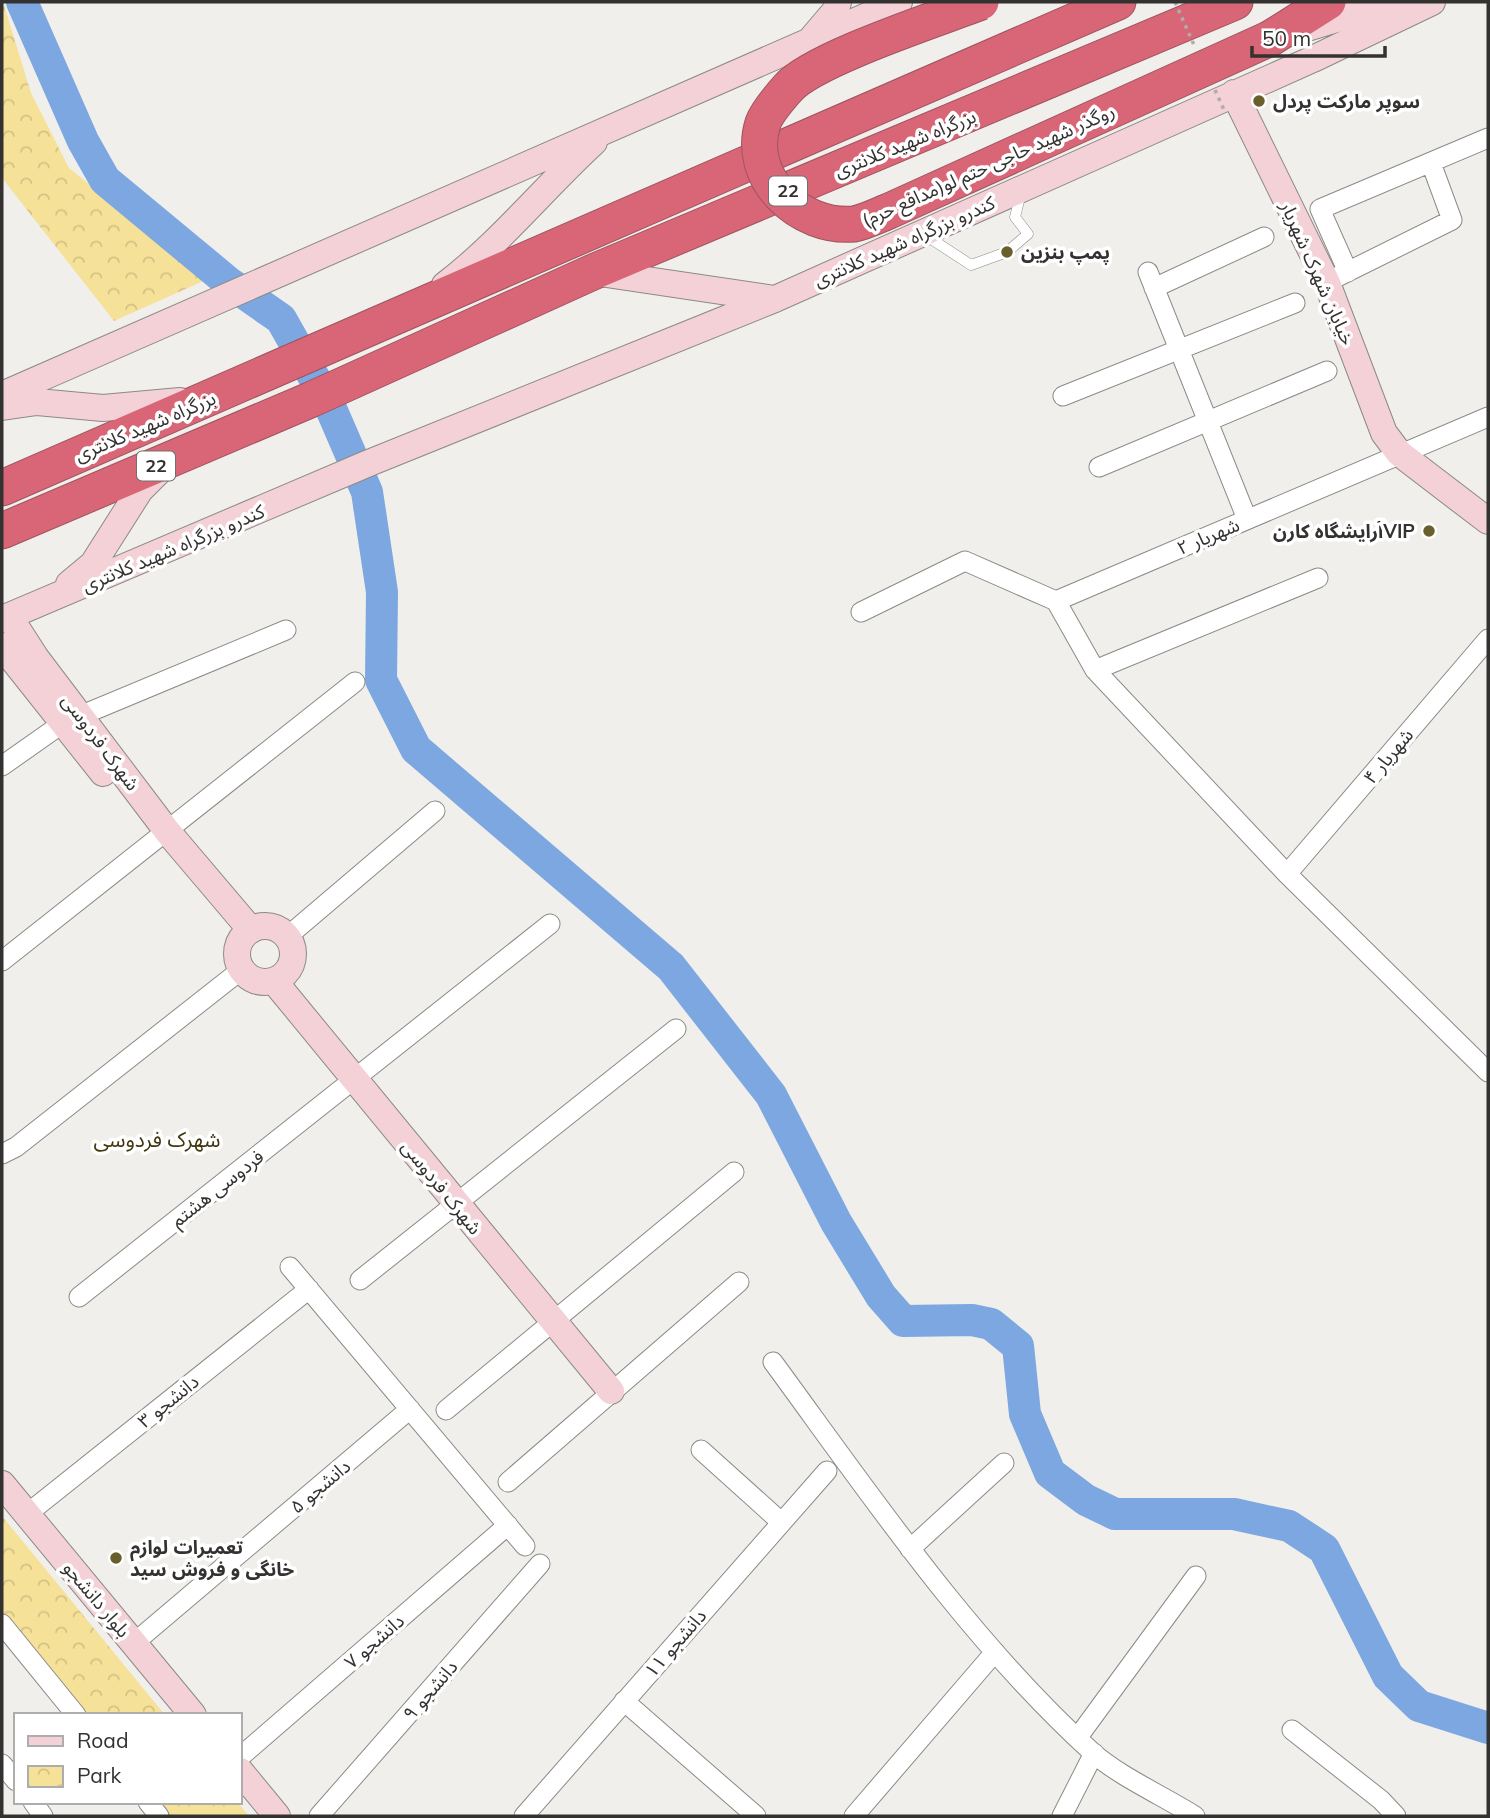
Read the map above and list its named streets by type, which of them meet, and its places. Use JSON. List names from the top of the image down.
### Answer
{
  "streets": {
    "highway": ["بزرگراه شهید کلانتری", "روگذر شهید حاجی حتم لو(مدافع حرم)", "22"],
    "main road": [
      "کندرو بزرگراه شهید کلانتری",
      "خیابان شهرک شهریار",
      "شهرک فردوسی",
      "بلوار دانشجو"
    ],
    "street": [
      "۲ شهریار",
      "شهریار ۴",
      "فردوسی هشتم",
      "دانشجو ۳",
      "دانشجو ۵",
      "دانشجو ۷",
      "دانشجو ۱۱",
      "دانشجو ۹"
    ]
  },
  "crossings": [
    ["بزرگراه شهید کلانتری", "22"],
    ["کندرو بزرگراه شهید کلانتری", "خیابان شهرک شهریار"],
    ["کندرو بزرگراه شهید کلانتری", "شهرک فردوسی"],
    ["خیابان شهرک شهریار", "۲ شهریار"],
    ["شهرک فردوسی", "فردوسی هشتم"],
    ["دانشجو ۳", "بلوار دانشجو"],
    ["دانشجو ۵", "بلوار دانشجو"]
  ],
  "districts": ["شهرک فردوسی"],
  "places": [
    "سوپر مارکت پردل",
    "پمپ بنزین",
    "آرایشگاه کارنVIP",
    "تعمیرات لوازم خانگی و فروش سید"
  ],
  "legend": ["Road", "Park"],
  "scale_bar": "50 m"
}
